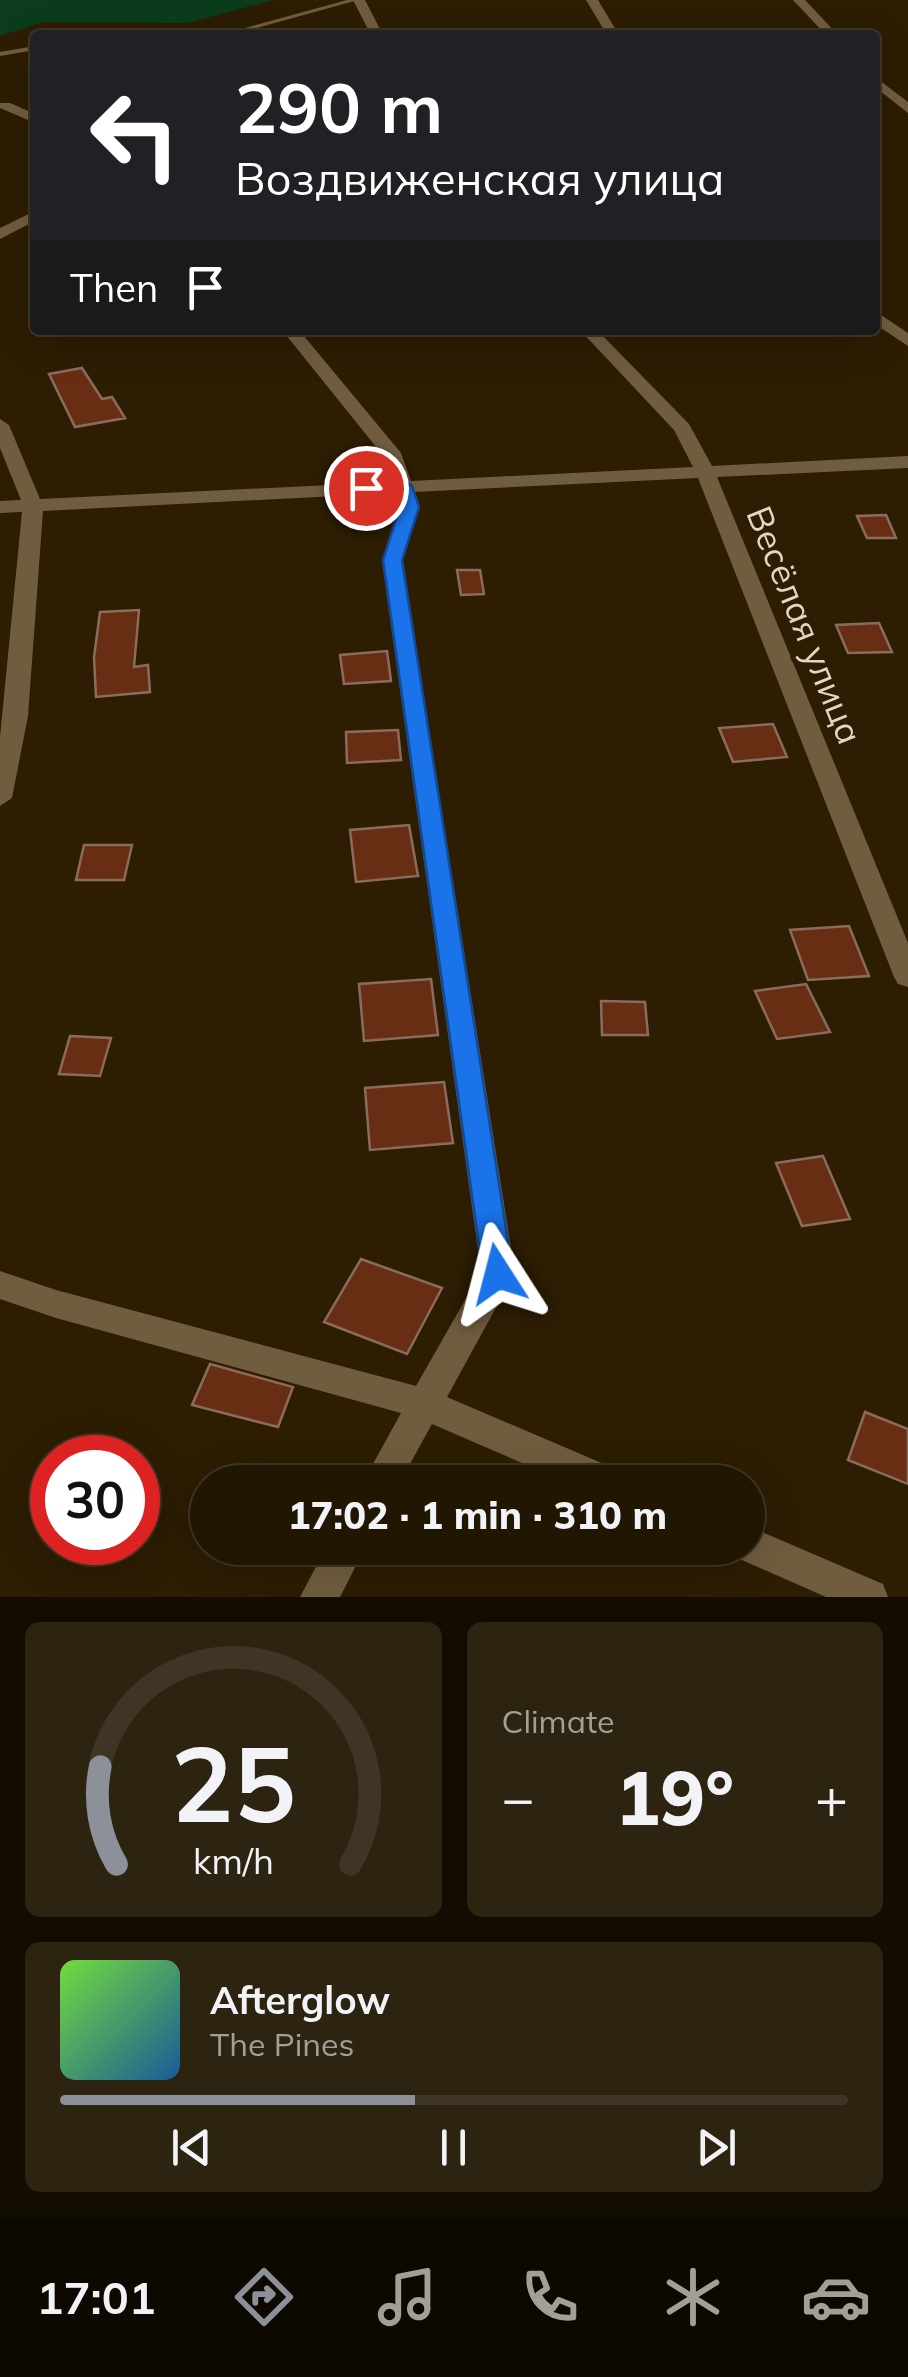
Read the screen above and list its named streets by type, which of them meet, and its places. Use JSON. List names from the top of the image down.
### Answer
{
  "streets": {
    "street": ["Весёлая улица"]
  },
  "page": {
    "turn": ["290 m", "Воздвиженская улица"],
    "then": "Then",
    "limit": "30",
    "trip": "17:02 · 1 min · 310 m",
    "tile": "Climate",
    "heat": ["−", "19°", "+"],
    "song": ["Afterglow", "The Pines"],
    "tabs": "17:01",
    "gauge": ["25", "km/h"]
  }
}
